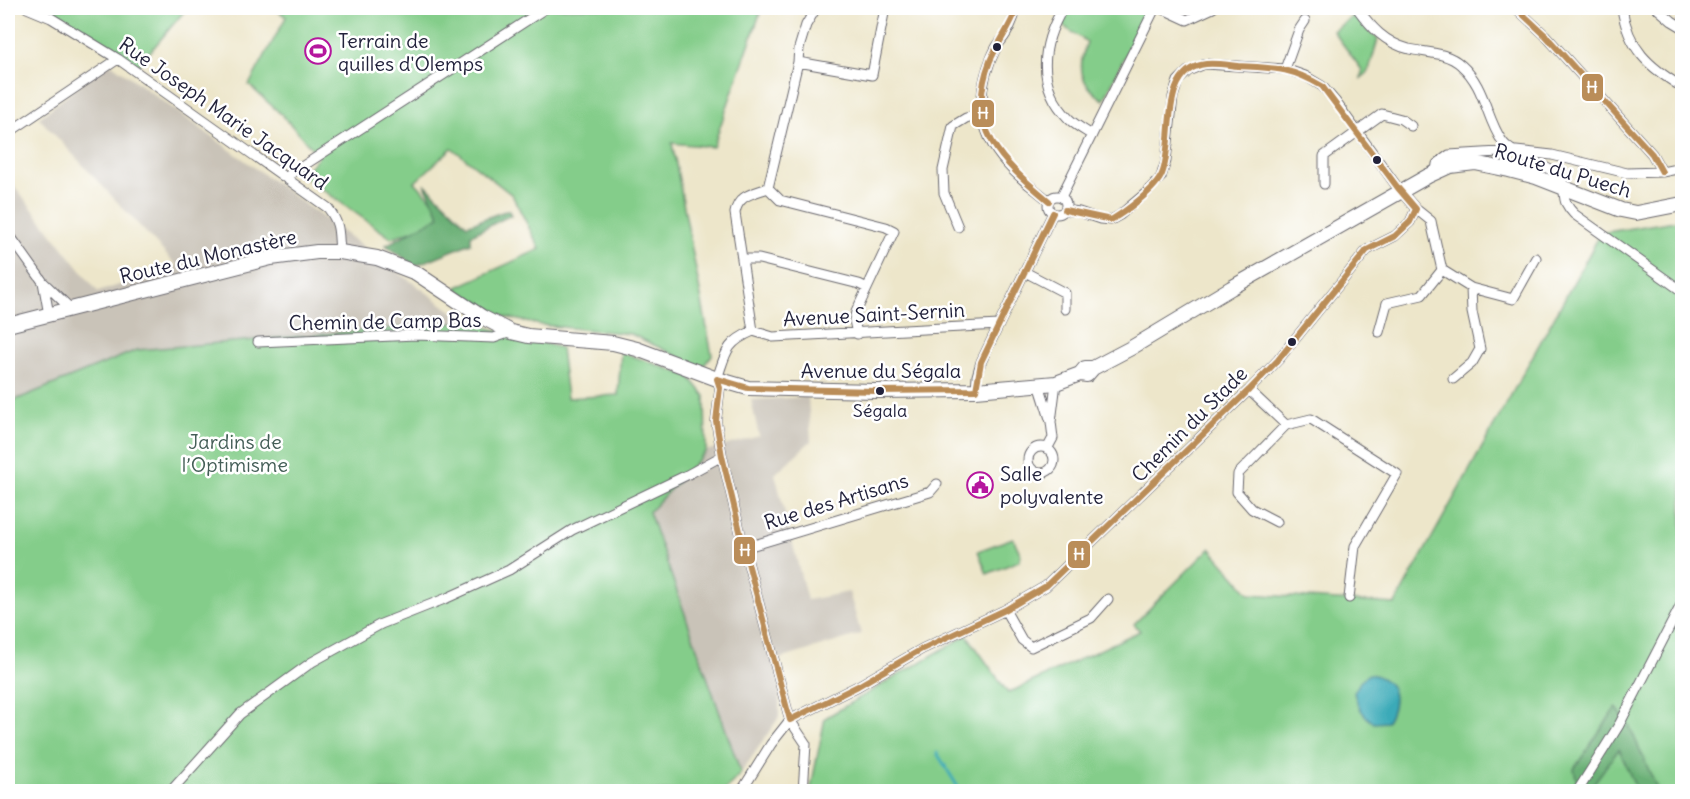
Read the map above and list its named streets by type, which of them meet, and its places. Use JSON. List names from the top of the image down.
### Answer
{
  "streets": {
    "street": [
      "Rue Joseph Marie Jacquard",
      "Route du Puech",
      "Route du Monastère",
      "Avenue Saint-Sernin",
      "Chemin de Camp Bas",
      "Avenue du Ségala",
      "Chemin du Stade",
      "Rue des Artisans"
    ]
  },
  "crossings": [
    ["Rue Joseph Marie Jacquard", "Route du Monastère"],
    ["Route du Puech", "Avenue du Ségala"],
    ["Route du Monastère", "Chemin de Camp Bas"],
    ["Route du Monastère", "Avenue du Ségala"]
  ],
  "parks": ["Jardins de l’Optimisme"],
  "places": {
    "sports": ["Terrain de quilles d'Olemps"],
    "other": ["Ségala"],
    "public building": ["Salle polyvalente"]
  },
  "lines": ["transit line H"]
}
